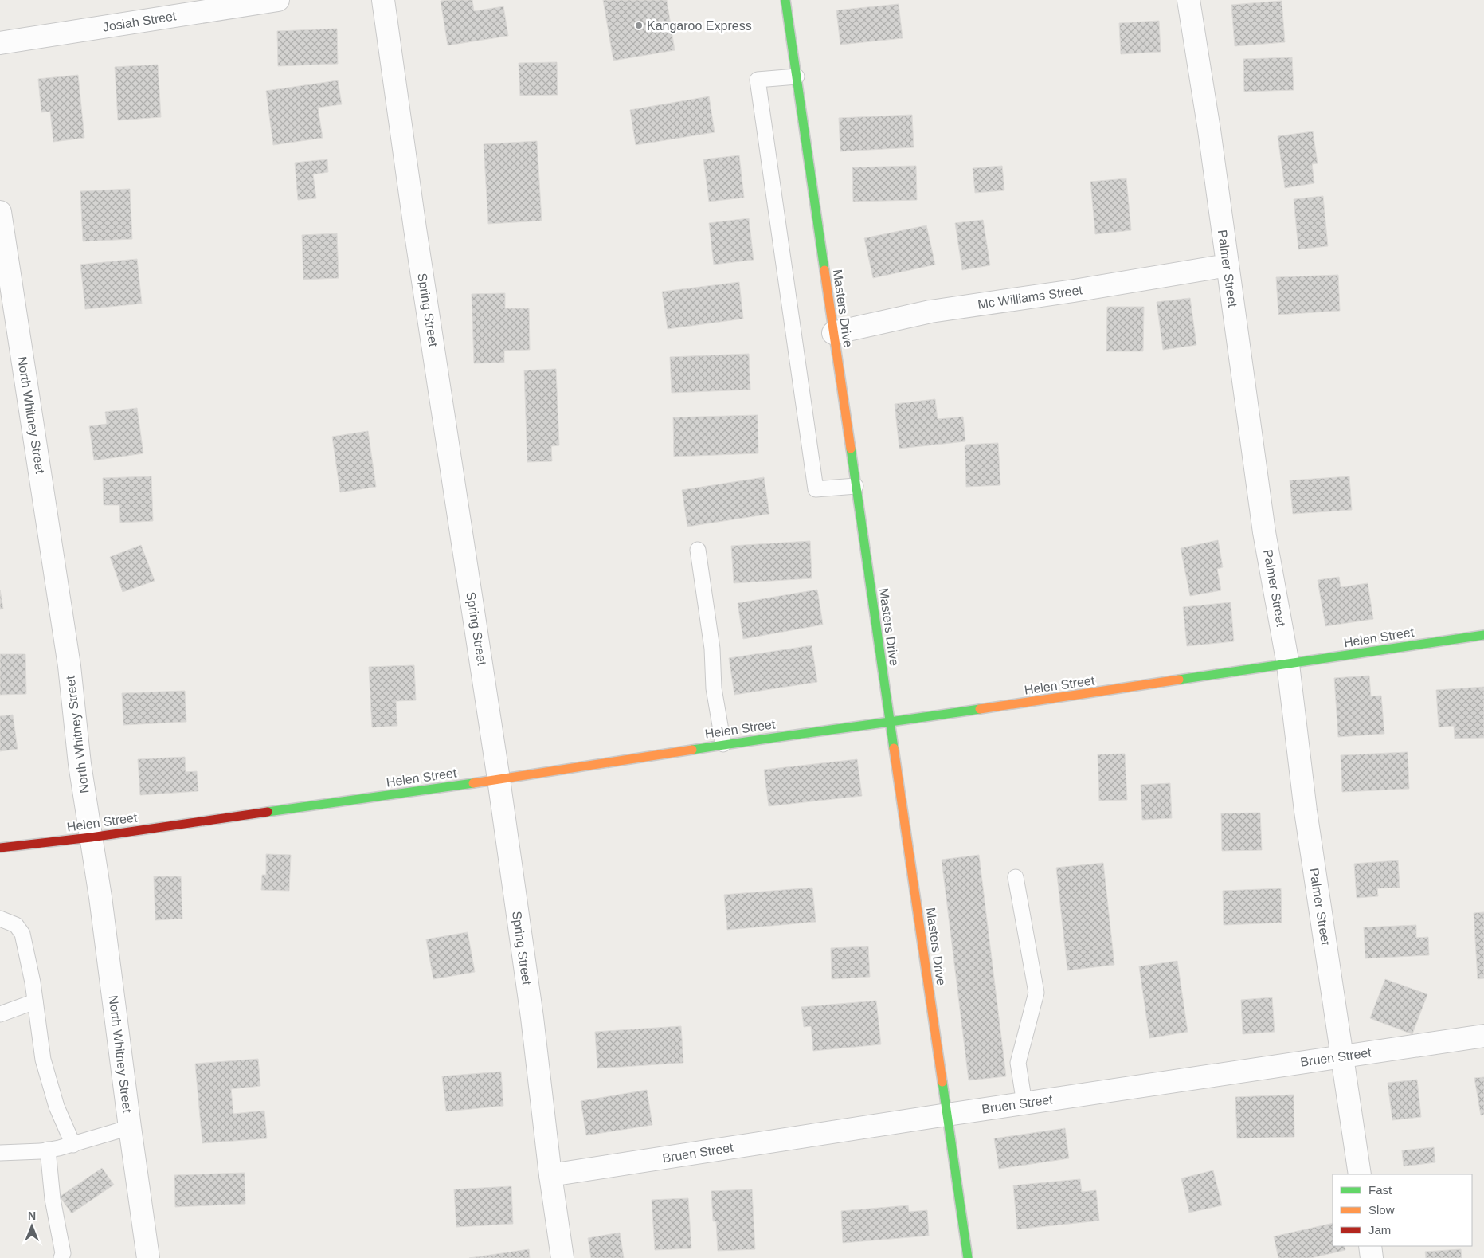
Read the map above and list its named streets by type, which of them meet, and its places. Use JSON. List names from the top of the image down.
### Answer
{
  "streets": {
    "street": [
      "Josiah Street",
      "Palmer Street",
      "Mc Williams Street",
      "Masters Drive",
      "Spring Street",
      "North Whitney Street",
      "Helen Street",
      "Bruen Street"
    ]
  },
  "crossings": [
    ["Palmer Street", "Mc Williams Street"],
    ["Palmer Street", "Helen Street"],
    ["Palmer Street", "Bruen Street"],
    ["Mc Williams Street", "Masters Drive"],
    ["Masters Drive", "Helen Street"],
    ["Masters Drive", "Bruen Street"],
    ["Spring Street", "Helen Street"],
    ["Spring Street", "Bruen Street"],
    ["North Whitney Street", "Helen Street"]
  ],
  "places": ["Kangaroo Express"],
  "legend": ["Fast", "Slow", "Jam"],
  "north": "top"
}
